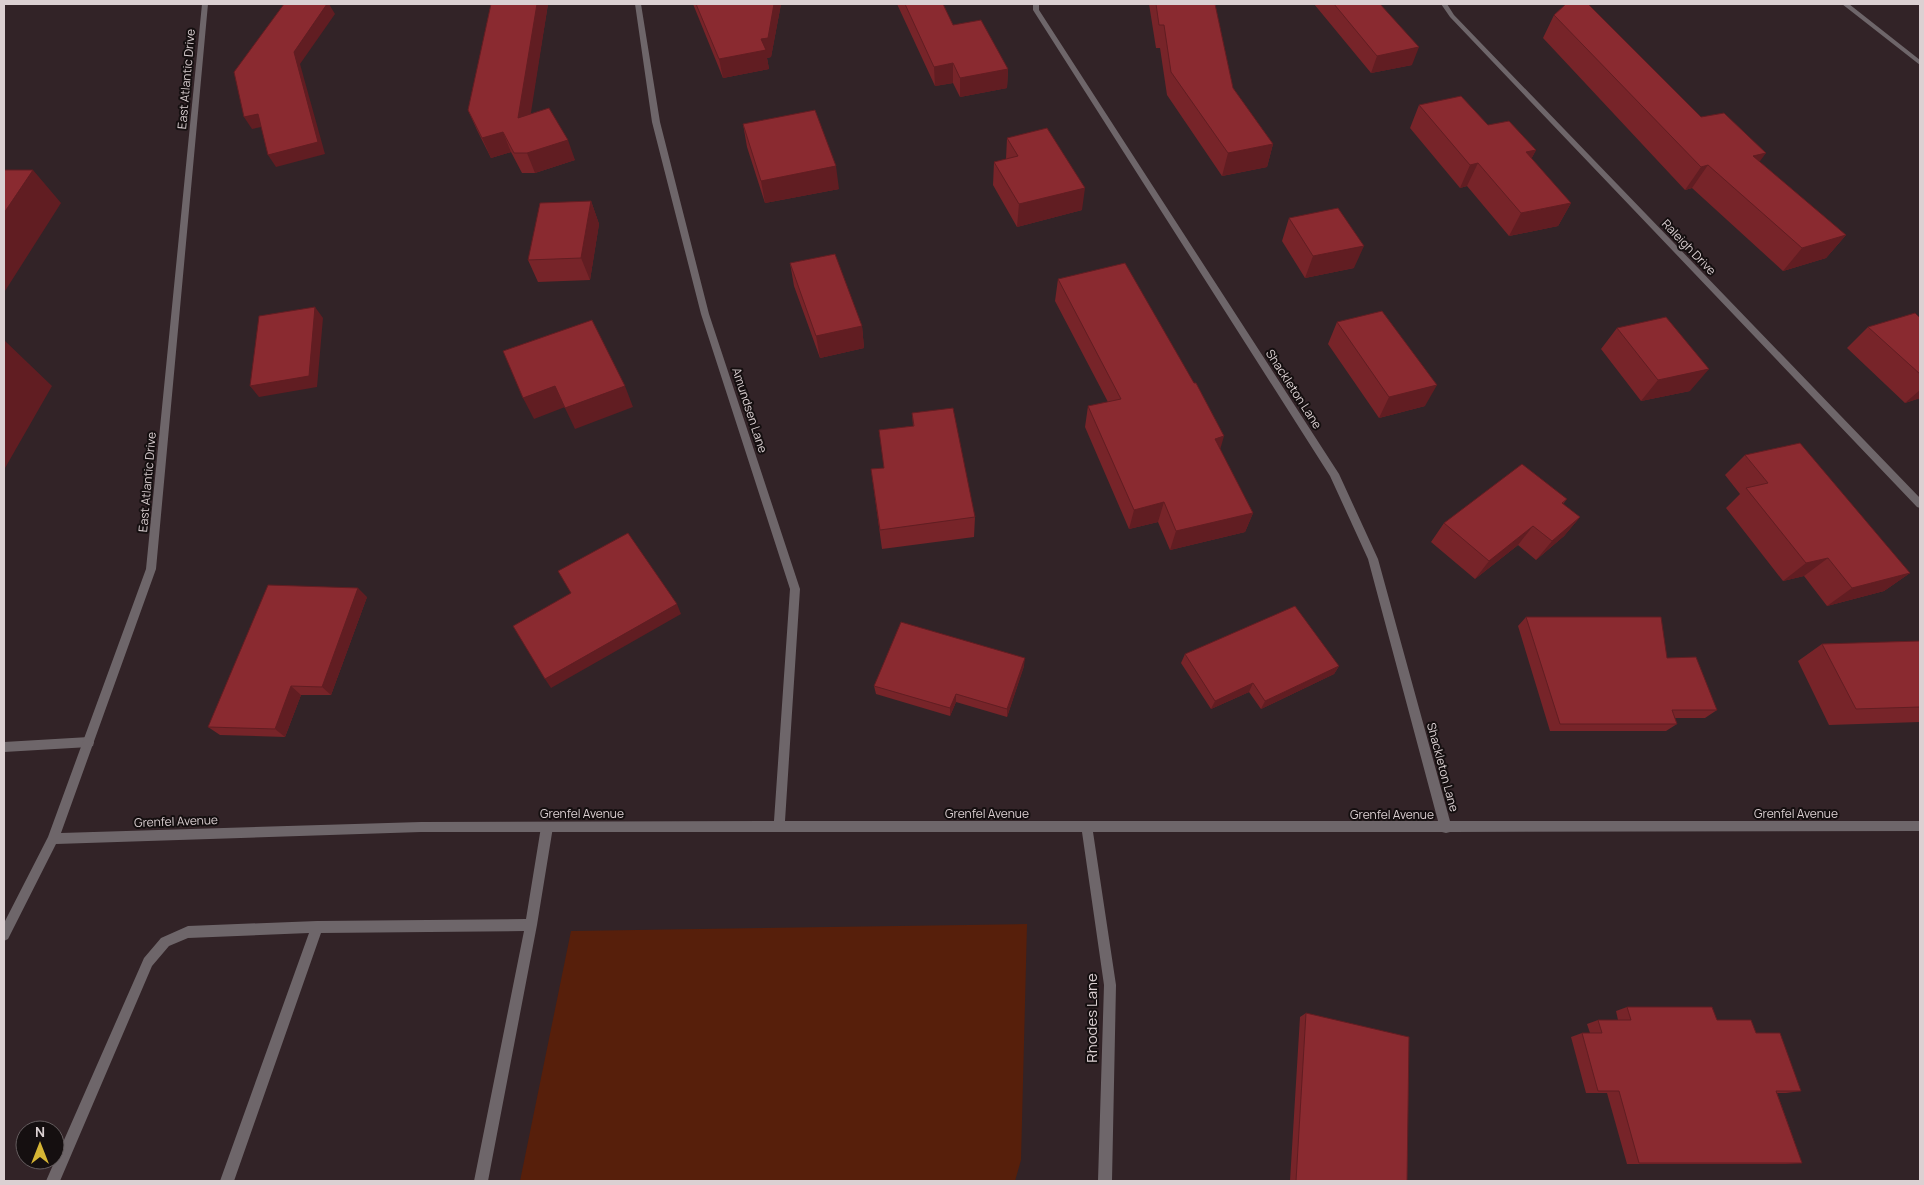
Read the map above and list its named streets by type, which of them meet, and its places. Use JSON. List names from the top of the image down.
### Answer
{
  "streets": {
    "street": [
      "East Atlantic Drive",
      "Raleigh Drive",
      "Shackleton Lane",
      "Amundsen Lane",
      "Grenfel Avenue",
      "Rhodes Lane"
    ]
  },
  "crossings": [
    ["East Atlantic Drive", "Grenfel Avenue"],
    ["Shackleton Lane", "Grenfel Avenue"],
    ["Amundsen Lane", "Grenfel Avenue"],
    ["Grenfel Avenue", "Rhodes Lane"]
  ],
  "north": "top"
}
